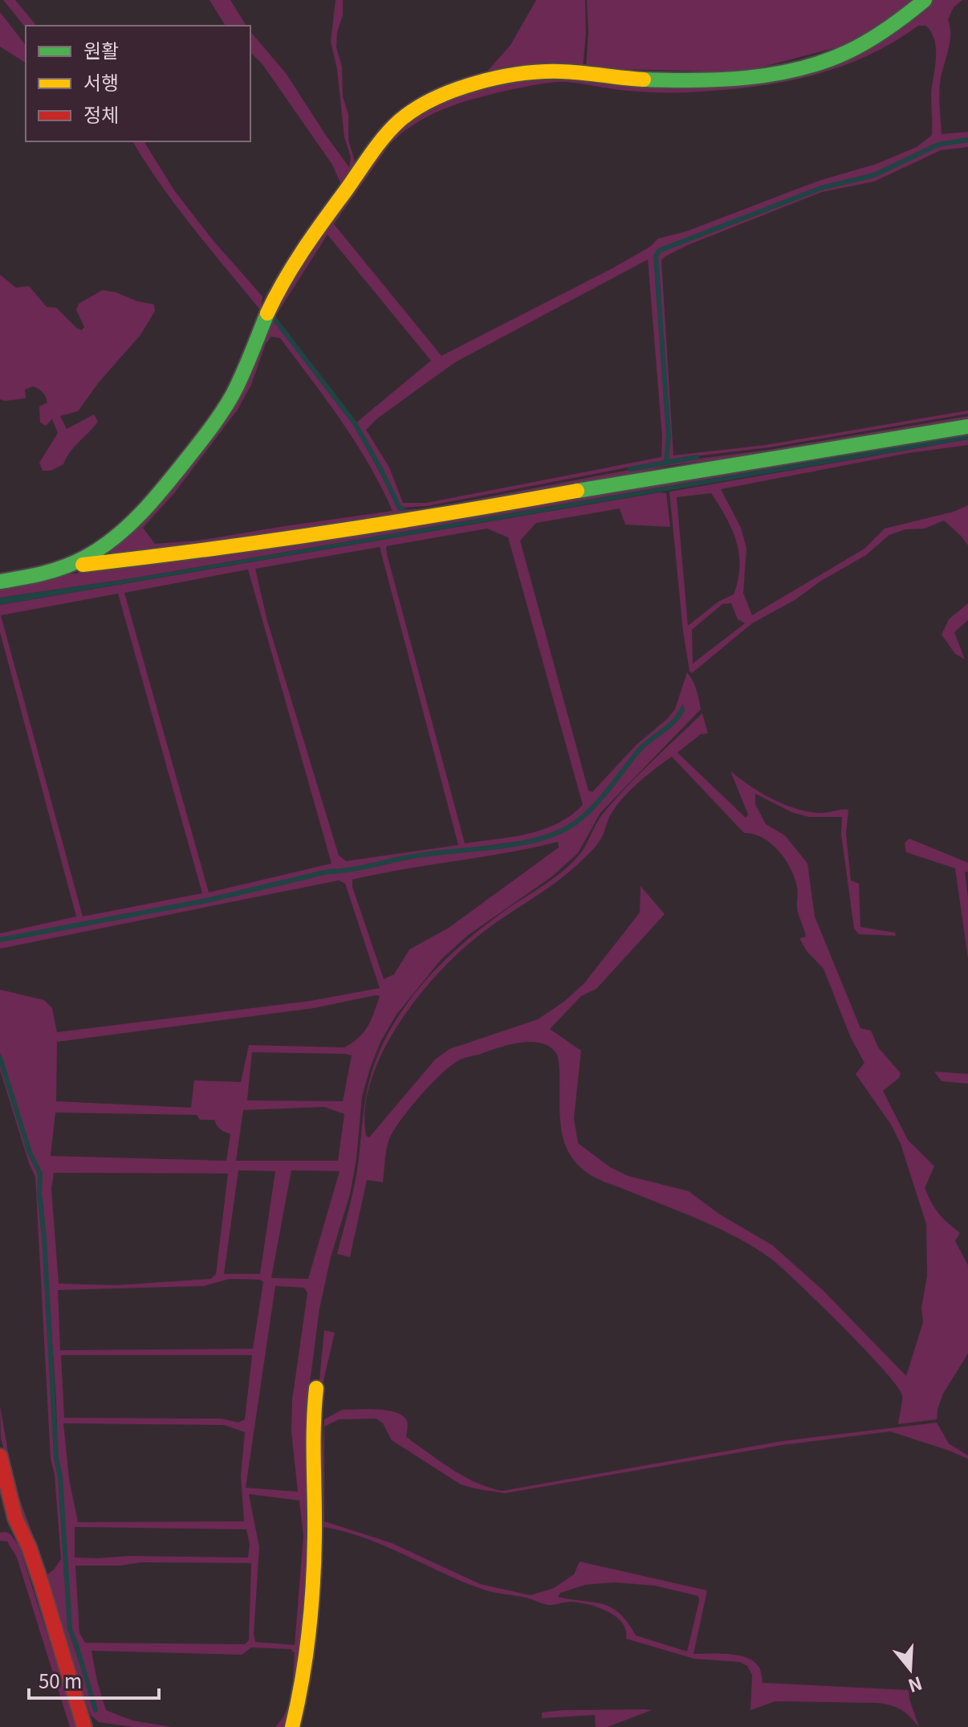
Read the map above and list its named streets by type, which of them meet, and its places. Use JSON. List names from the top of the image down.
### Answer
{
  "legend": ["원활", "서행", "정체"],
  "scale_bar": "50 m",
  "north": "bottom"
}
